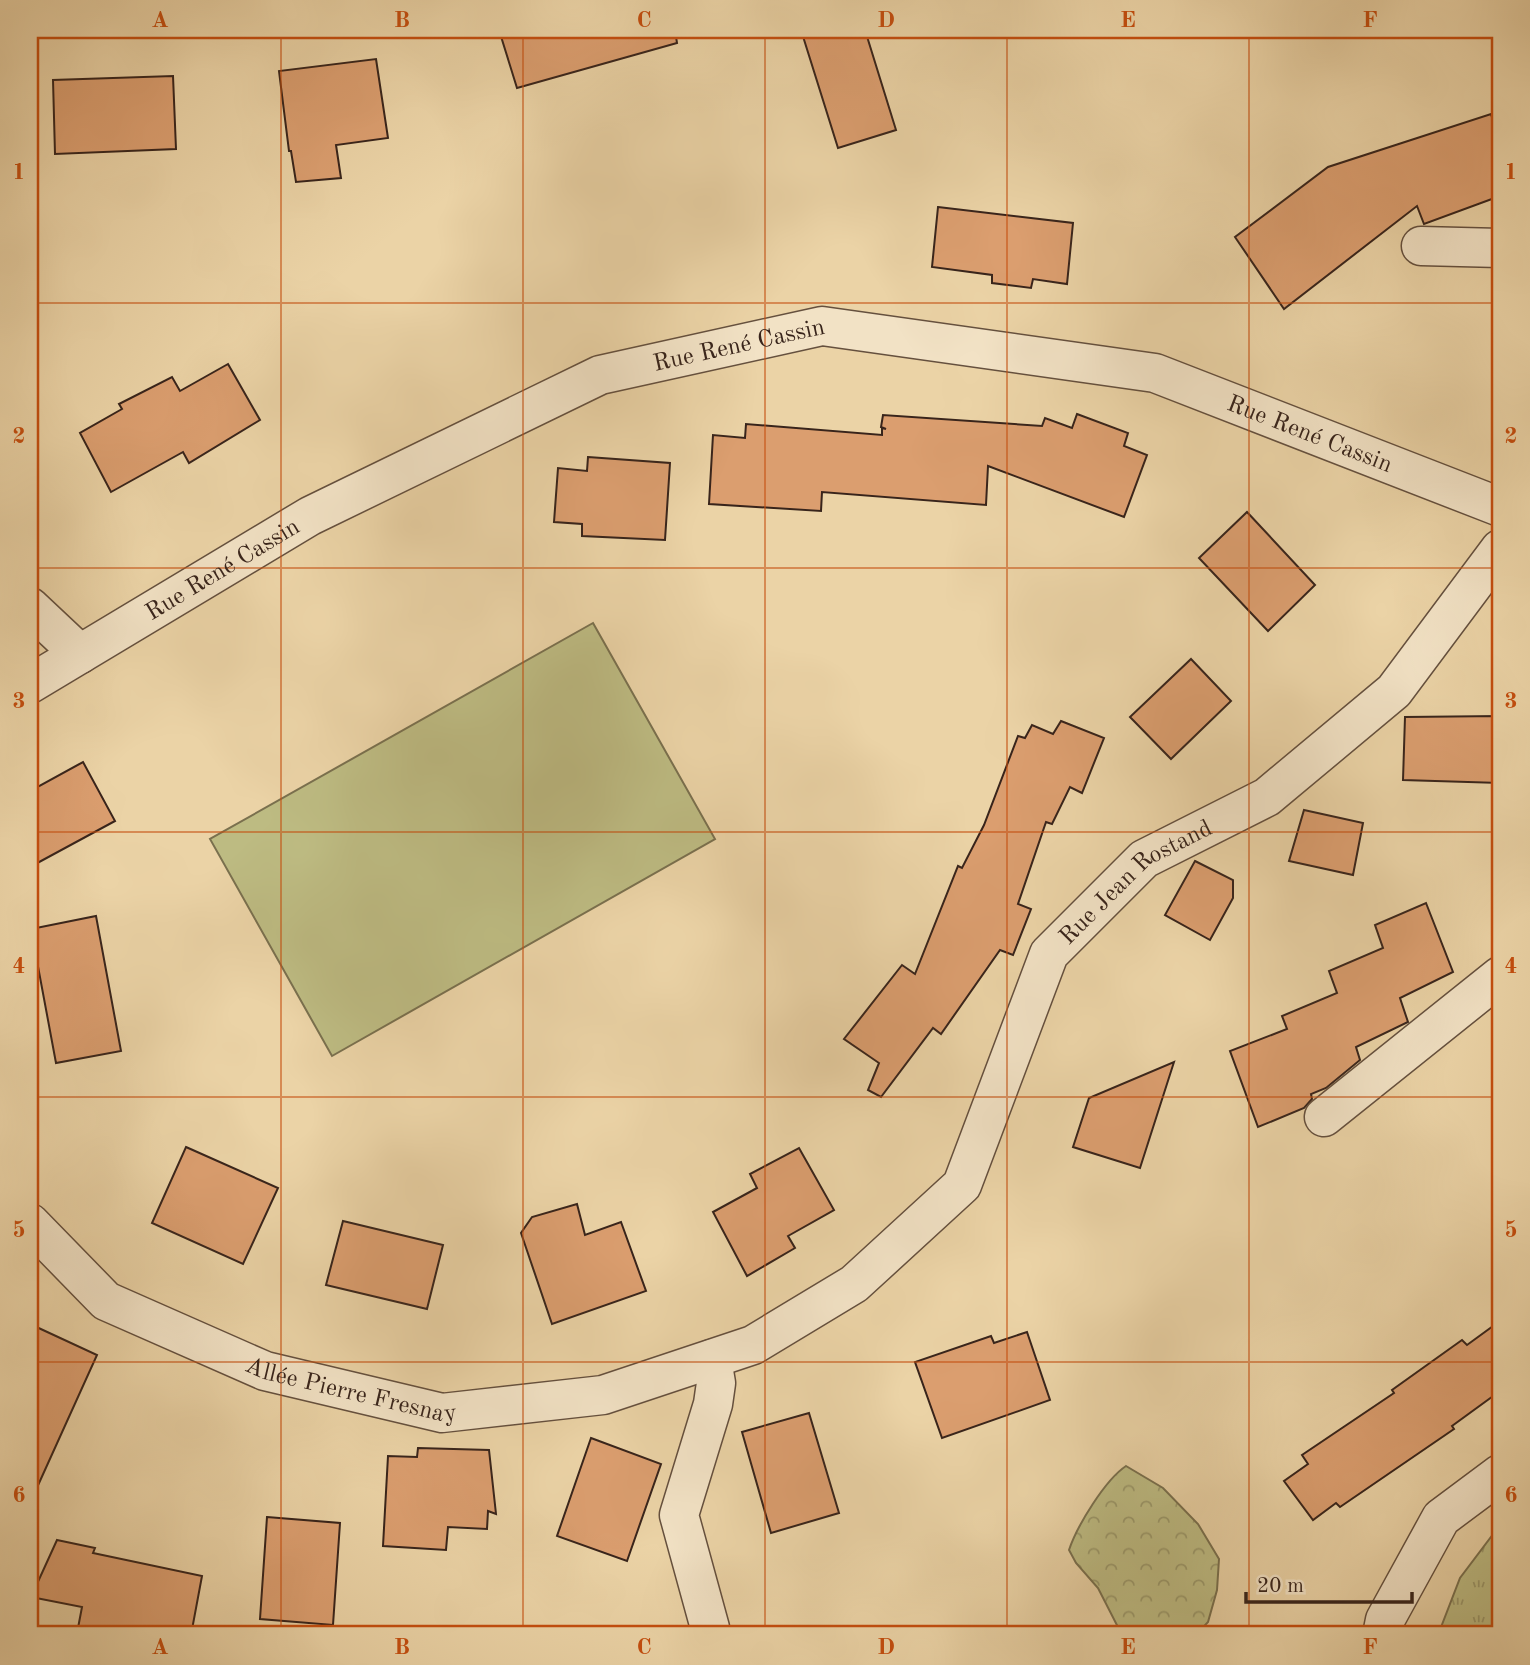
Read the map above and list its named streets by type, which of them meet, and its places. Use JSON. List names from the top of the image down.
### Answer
{
  "streets": {
    "street": ["Rue René Cassin", "Rue Jean Rostand", "Allée Pierre Fresnay"]
  },
  "crossings": [
    ["Rue Jean Rostand", "Allée Pierre Fresnay"]
  ],
  "scale_bar": "20 m",
  "grid": {
    "columns": [
      "A",
      "B",
      "C",
      "D",
      "E",
      "F"
    ],
    "rows": [
      "1",
      "2",
      "3",
      "4",
      "5",
      "6"
    ]
  }
}
